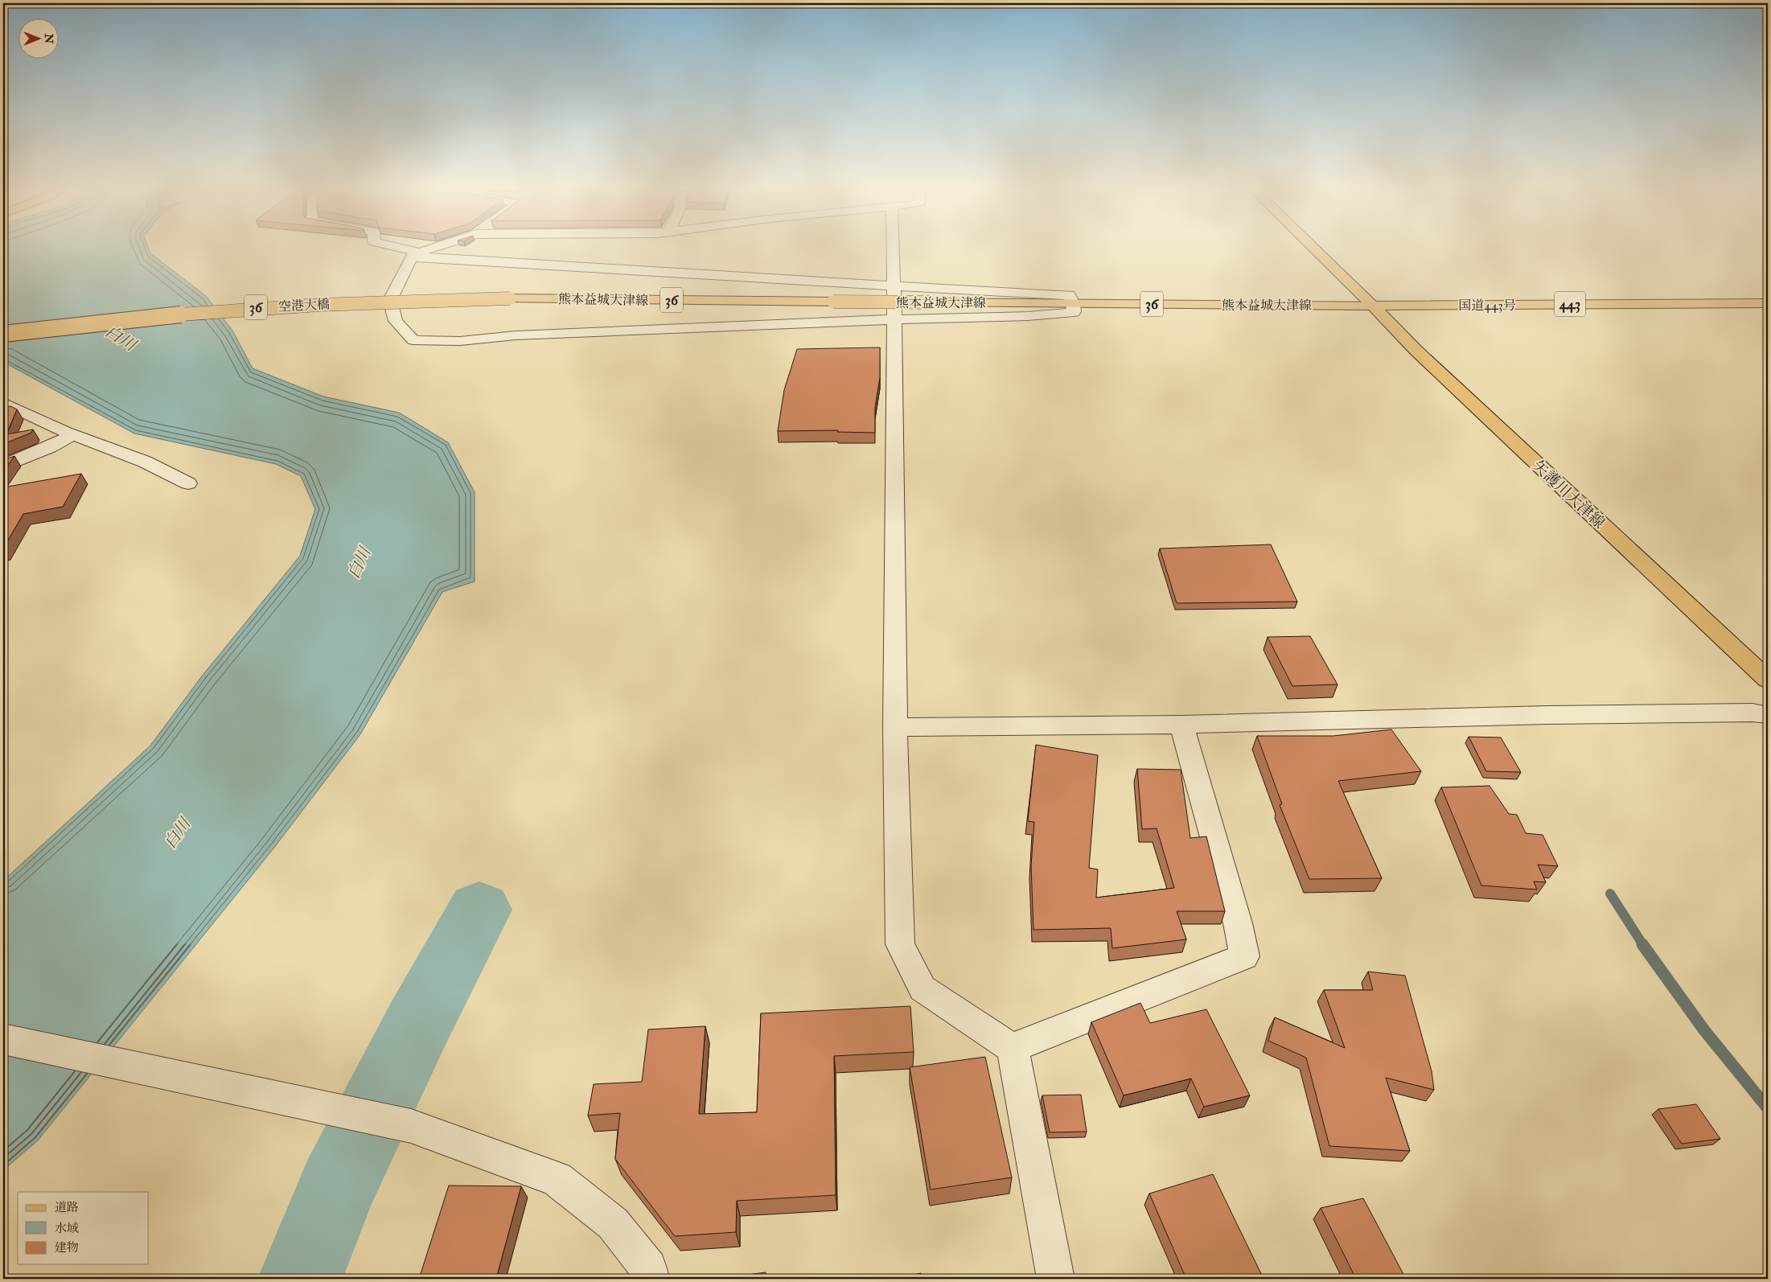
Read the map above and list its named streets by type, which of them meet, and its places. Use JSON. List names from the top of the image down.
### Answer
{
  "streets": {
    "main road": [
      "熊本益城大津線",
      "36",
      "443",
      "空港大橋",
      "国道443号",
      "矢護川大津線"
    ]
  },
  "crossings": [
    ["熊本益城大津線", "空港大橋"],
    ["熊本益城大津線", "国道443号"],
    ["熊本益城大津線", "矢護川大津線"],
    ["国道443号", "矢護川大津線"]
  ],
  "water": ["白川"],
  "legend": ["道路", "水域", "建物"],
  "north": "right"
}
